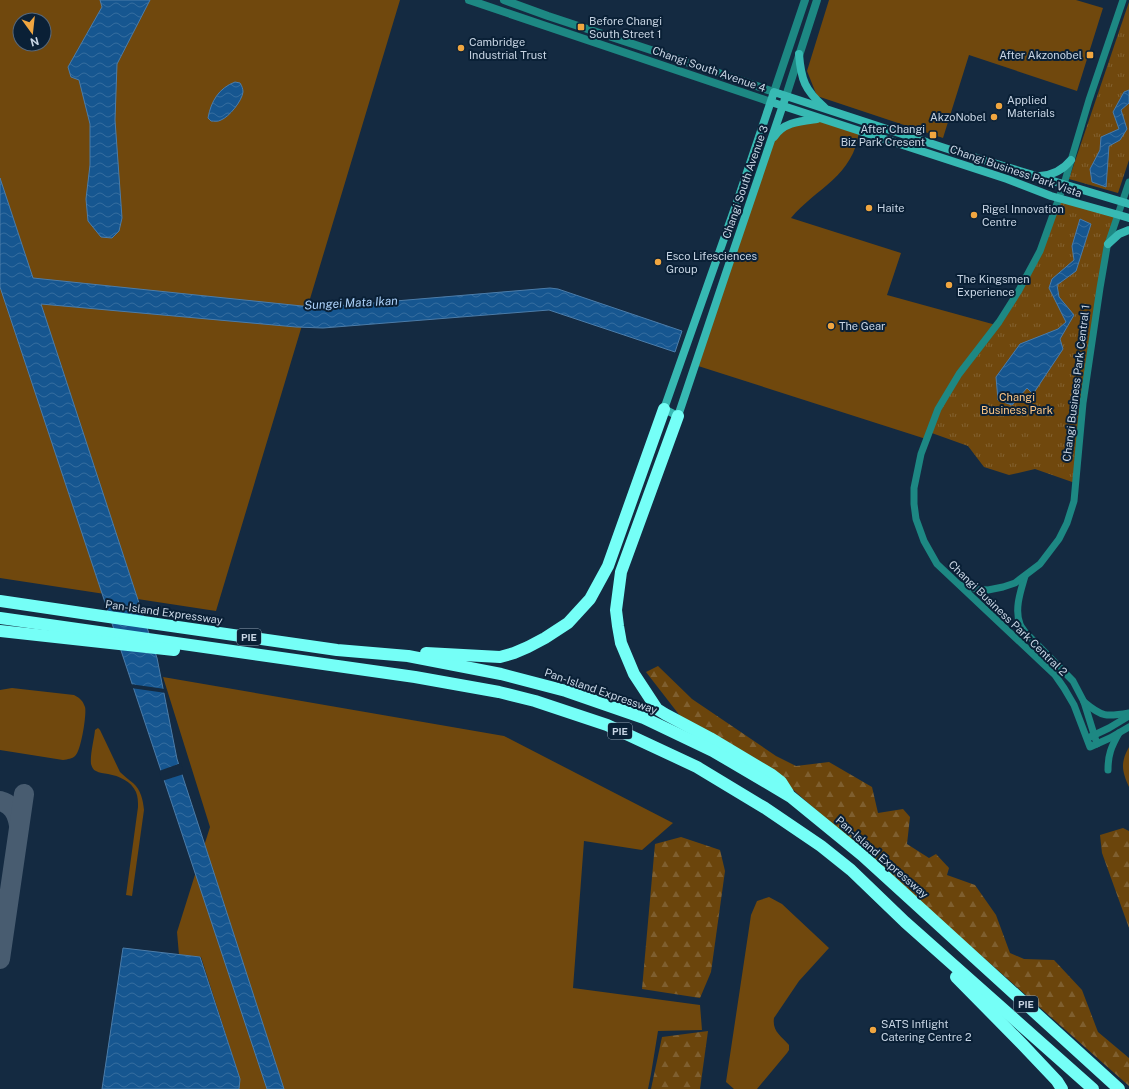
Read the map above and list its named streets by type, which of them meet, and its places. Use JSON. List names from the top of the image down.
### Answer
{
  "streets": {
    "highway": ["Pan-Island Expressway", "PIE"],
    "main road": ["Changi South Avenue 4", "Changi Business Park Vista", "Changi South Avenue 3"],
    "street": ["Changi Business Park Central 1", "Changi Business Park Central 2"]
  },
  "crossings": [
    ["Changi South Avenue 4", "Changi Business Park Vista"],
    ["Changi South Avenue 4", "Changi South Avenue 3"],
    ["Changi Business Park Vista", "Changi South Avenue 3"],
    ["Changi Business Park Vista", "Changi Business Park Central 1"],
    ["Changi Business Park Vista", "Changi Business Park Central 2"],
    ["Changi Business Park Central 1", "Changi Business Park Central 2"]
  ],
  "water": ["Sungei Mata Ikan"],
  "parks": ["Changi Business Park"],
  "places": {
    "transit": ["Before Changi South Street 1", "After Akzonobel", "After Changi Biz Park Cresent"],
    "other": [
      "Cambridge Industrial Trust",
      "Applied Materials",
      "AkzoNobel",
      "Haite",
      "Rigel Innovation Centre",
      "Esco Lifesciences Group",
      "The Kingsmen Experience",
      "The Gear",
      "SATS Inflight Catering Centre 2"
    ]
  },
  "north": "bottom"
}
